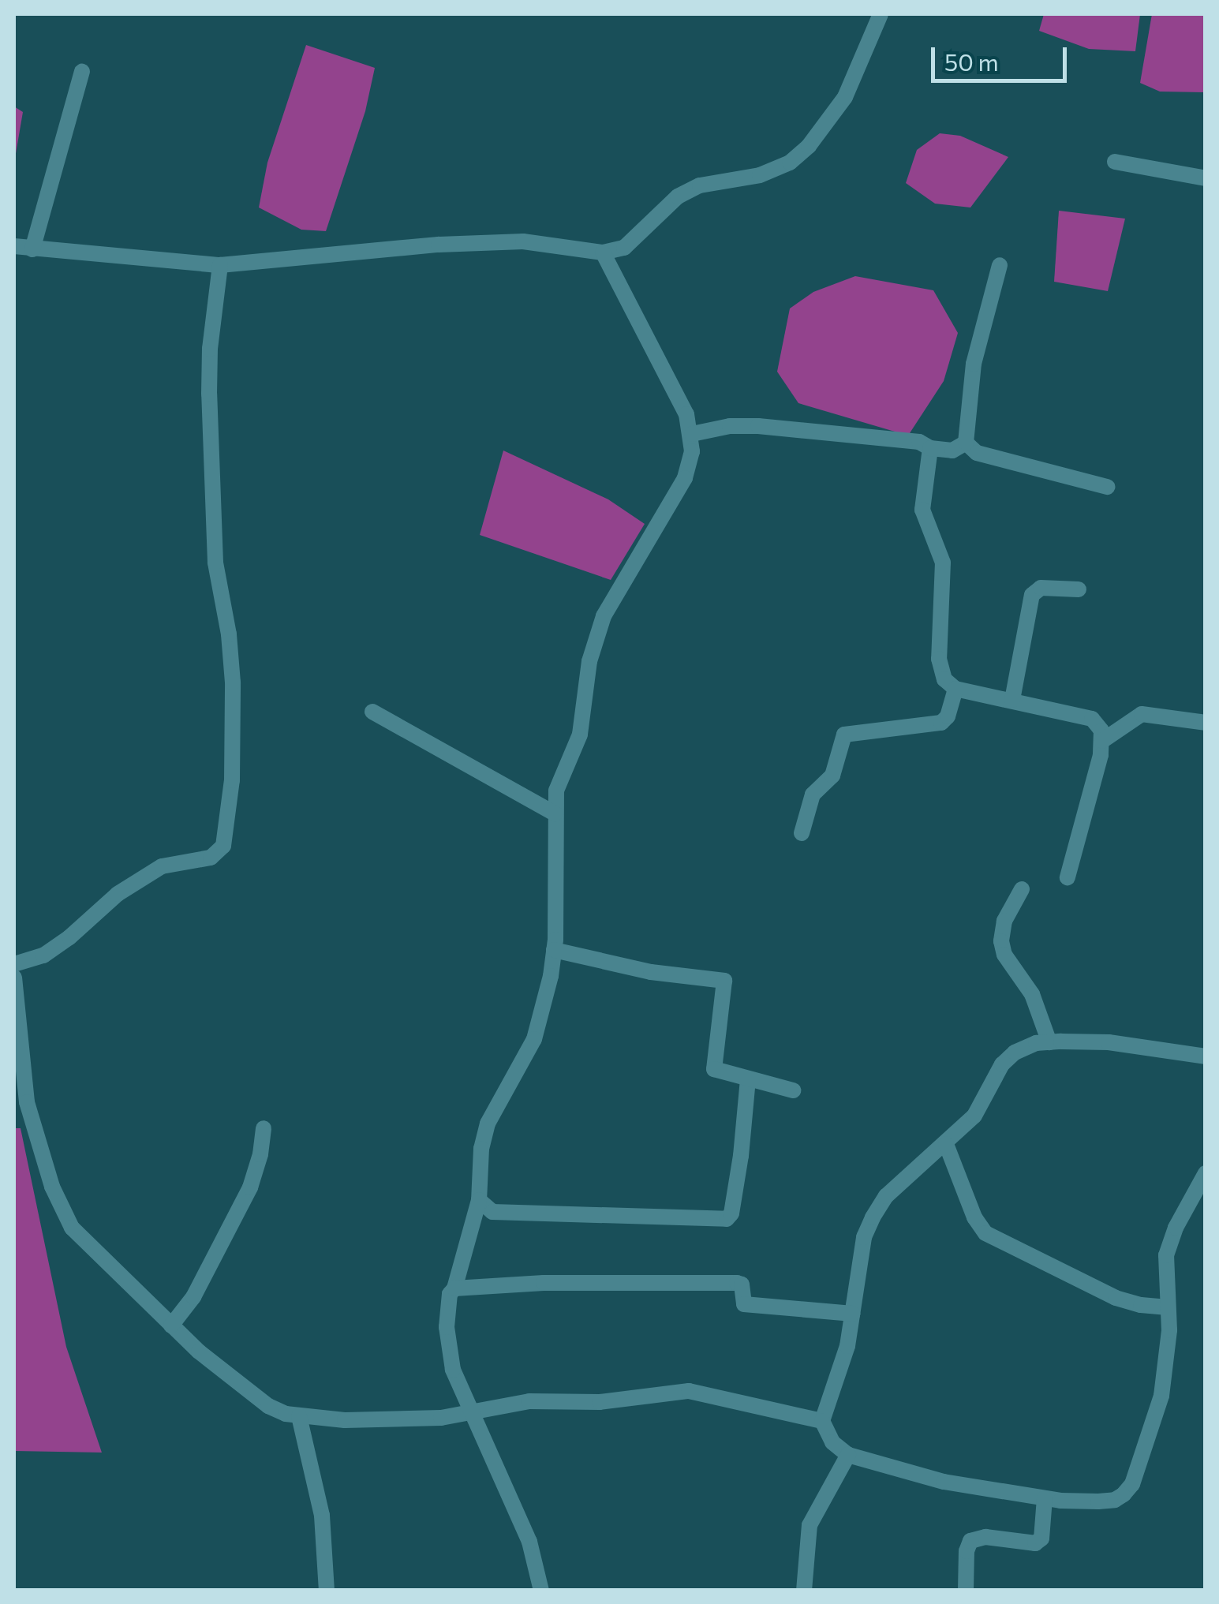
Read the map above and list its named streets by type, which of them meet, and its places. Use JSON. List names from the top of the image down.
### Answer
{
  "scale_bar": "50 m"
}
